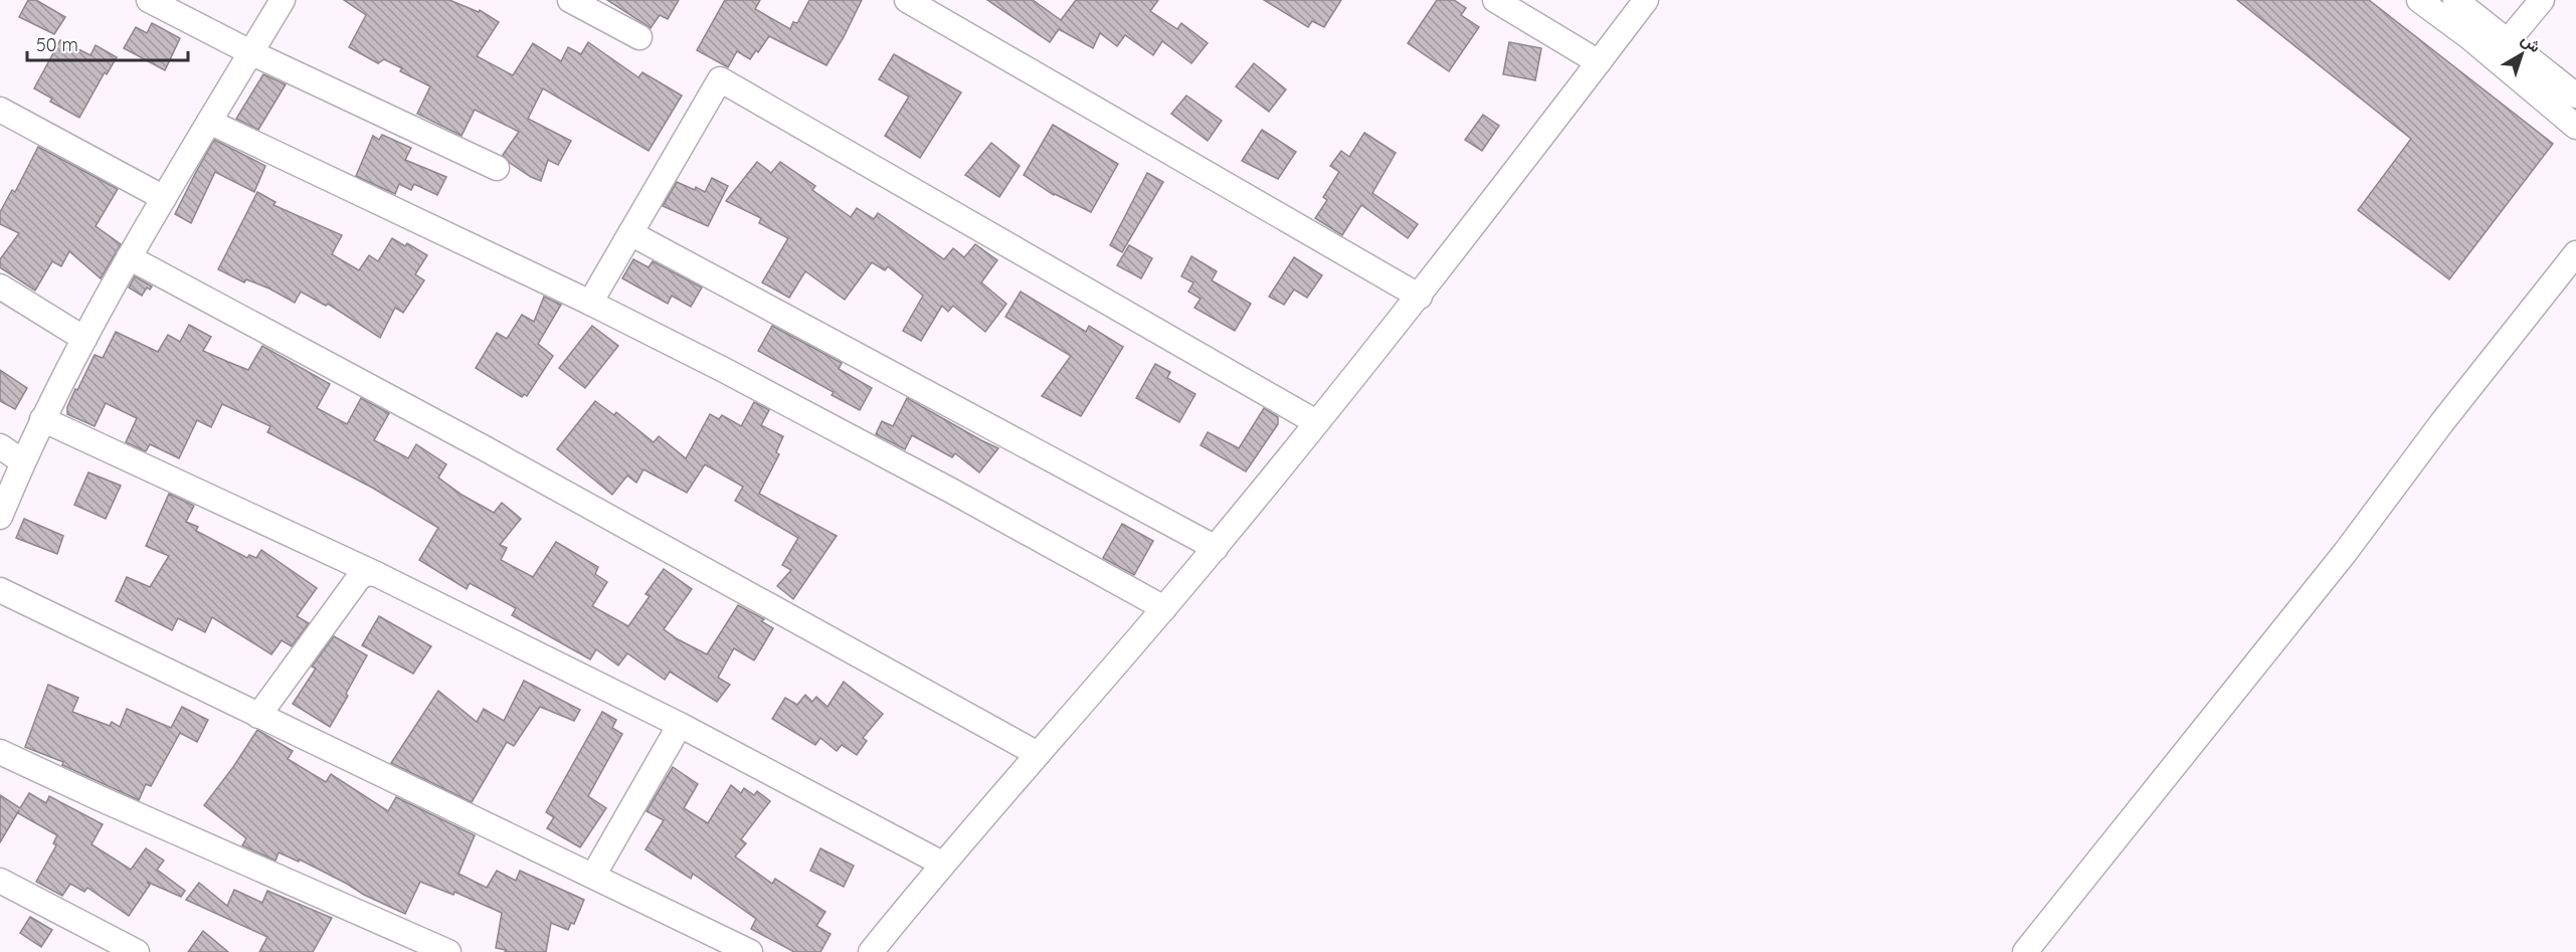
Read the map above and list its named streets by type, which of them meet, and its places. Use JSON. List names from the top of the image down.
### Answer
{
  "scale_bar": "50 m",
  "north": "top right"
}
